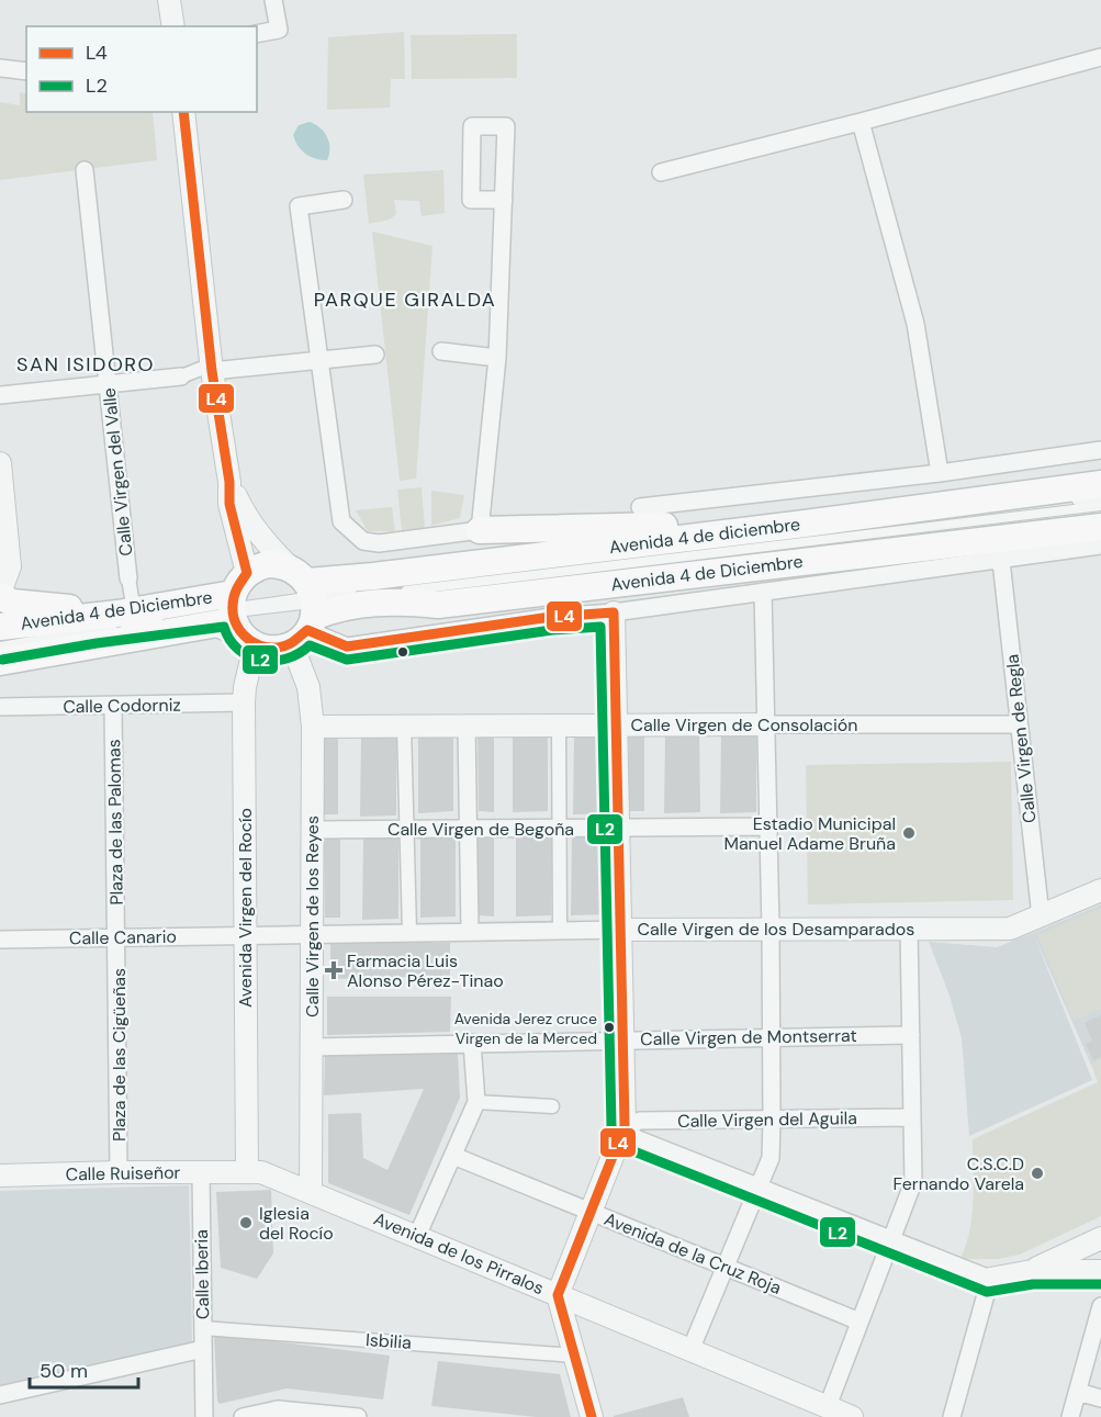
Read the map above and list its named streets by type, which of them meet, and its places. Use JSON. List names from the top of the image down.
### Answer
{
  "streets": {
    "main road": ["Avenida 4 de diciembre", "Avenida 4 de Diciembre"],
    "street": [
      "Calle Virgen del Valle",
      "Calle Codorniz",
      "Calle Virgen de Consolación",
      "Calle Virgen de Regla",
      "Plaza de las Palomas",
      "Calle Virgen de Begoña",
      "Avenida Virgen del Rocío",
      "Calle Virgen de los Reyes",
      "Calle Virgen de los Desamparados",
      "Calle Canario",
      "Calle Virgen de Montserrat",
      "Plaza de las Cigüeñas",
      "Calle Virgen del Aguila",
      "Calle Ruiseñor",
      "Avenida de los Pirralos",
      "Avenida de la Cruz Roja",
      "Calle Iberia",
      "Isbilia"
    ]
  },
  "crossings": [
    ["Avenida 4 de diciembre", "Avenida 4 de Diciembre"],
    ["Avenida 4 de diciembre", "Calle Virgen de los Reyes"],
    ["Avenida 4 de Diciembre", "Avenida Virgen del Rocío"],
    ["Avenida 4 de Diciembre", "Calle Virgen de los Reyes"],
    ["Calle Codorniz", "Plaza de las Palomas"],
    ["Calle Codorniz", "Avenida Virgen del Rocío"],
    ["Calle Virgen de Consolación", "Calle Virgen de Regla"],
    ["Calle Virgen de Consolación", "Calle Virgen de los Reyes"],
    ["Calle Virgen de Regla", "Calle Virgen de los Desamparados"],
    ["Plaza de las Palomas", "Calle Canario"],
    ["Plaza de las Palomas", "Plaza de las Cigüeñas"],
    ["Calle Virgen de Begoña", "Calle Virgen de los Reyes"],
    ["Avenida Virgen del Rocío", "Calle Virgen de los Desamparados"],
    ["Avenida Virgen del Rocío", "Calle Canario"],
    ["Avenida Virgen del Rocío", "Calle Ruiseñor"],
    ["Avenida Virgen del Rocío", "Avenida de los Pirralos"],
    ["Calle Virgen de los Reyes", "Calle Virgen de los Desamparados"],
    ["Calle Virgen de los Reyes", "Calle Virgen de Montserrat"],
    ["Calle Virgen de los Reyes", "Avenida de los Pirralos"],
    ["Calle Virgen de los Desamparados", "Calle Canario"],
    ["Calle Canario", "Plaza de las Cigüeñas"],
    ["Plaza de las Cigüeñas", "Calle Ruiseñor"],
    ["Calle Ruiseñor", "Avenida de los Pirralos"],
    ["Calle Ruiseñor", "Calle Iberia"],
    ["Calle Iberia", "Isbilia"]
  ],
  "districts": ["PARQUE GIRALDA", "SAN ISIDORO"],
  "places": {
    "other": [
      "Estadio Municipal Manuel Adame Bruña",
      "Avenida Jerez cruce Virgen de la Merced",
      "C.S.C.D Fernando Varela",
      "Iglesia del Rocío"
    ],
    "health": ["Farmacia Luis Alonso Pérez-Tinao"]
  },
  "lines": ["transit line L4", "transit line L2"],
  "legend": ["L4", "L2"],
  "scale_bar": "50 m"
}
